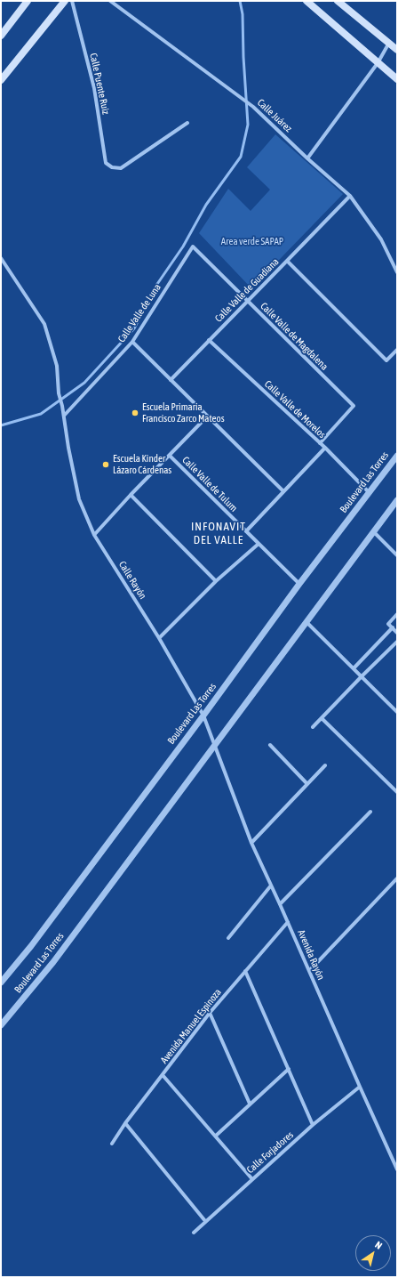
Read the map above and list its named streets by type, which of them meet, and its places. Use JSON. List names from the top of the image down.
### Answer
{
  "streets": {
    "street": [
      "Calle Puente Ruiz",
      "Calle Juárez",
      "Calle Valle de Guadiana",
      "Calle Valle de Luna",
      "Calle Valle de Magdalena",
      "Calle Valle de Morelos",
      "Boulevard Las Torres",
      "Calle Valle de Tulum",
      "Calle Rayón",
      "Avenida Rayón",
      "Avenida Manuel Espinoza",
      "Calle Forjadores"
    ]
  },
  "crossings": [
    ["Calle Juárez", "Calle Valle de Guadiana"],
    ["Calle Valle de Guadiana", "Calle Valle de Magdalena"],
    ["Calle Valle de Guadiana", "Calle Valle de Morelos"],
    ["Calle Valle de Luna", "Calle Valle de Magdalena"],
    ["Calle Valle de Luna", "Calle Rayón"],
    ["Calle Valle de Magdalena", "Calle Valle de Morelos"],
    ["Calle Valle de Morelos", "Boulevard Las Torres"],
    ["Boulevard Las Torres", "Calle Valle de Tulum"],
    ["Boulevard Las Torres", "Calle Rayón"],
    ["Boulevard Las Torres", "Avenida Rayón"],
    ["Calle Rayón", "Avenida Rayón"],
    ["Avenida Rayón", "Avenida Manuel Espinoza"],
    ["Avenida Rayón", "Calle Forjadores"]
  ],
  "districts": ["INFONAVIT DEL VALLE"],
  "parks": ["Area verde SAPAP"],
  "places": ["Escuela Primaria Francisco Zarco Mateos", "Escuela Kinder Lázaro Cárdenas"],
  "north": "top right"
}
